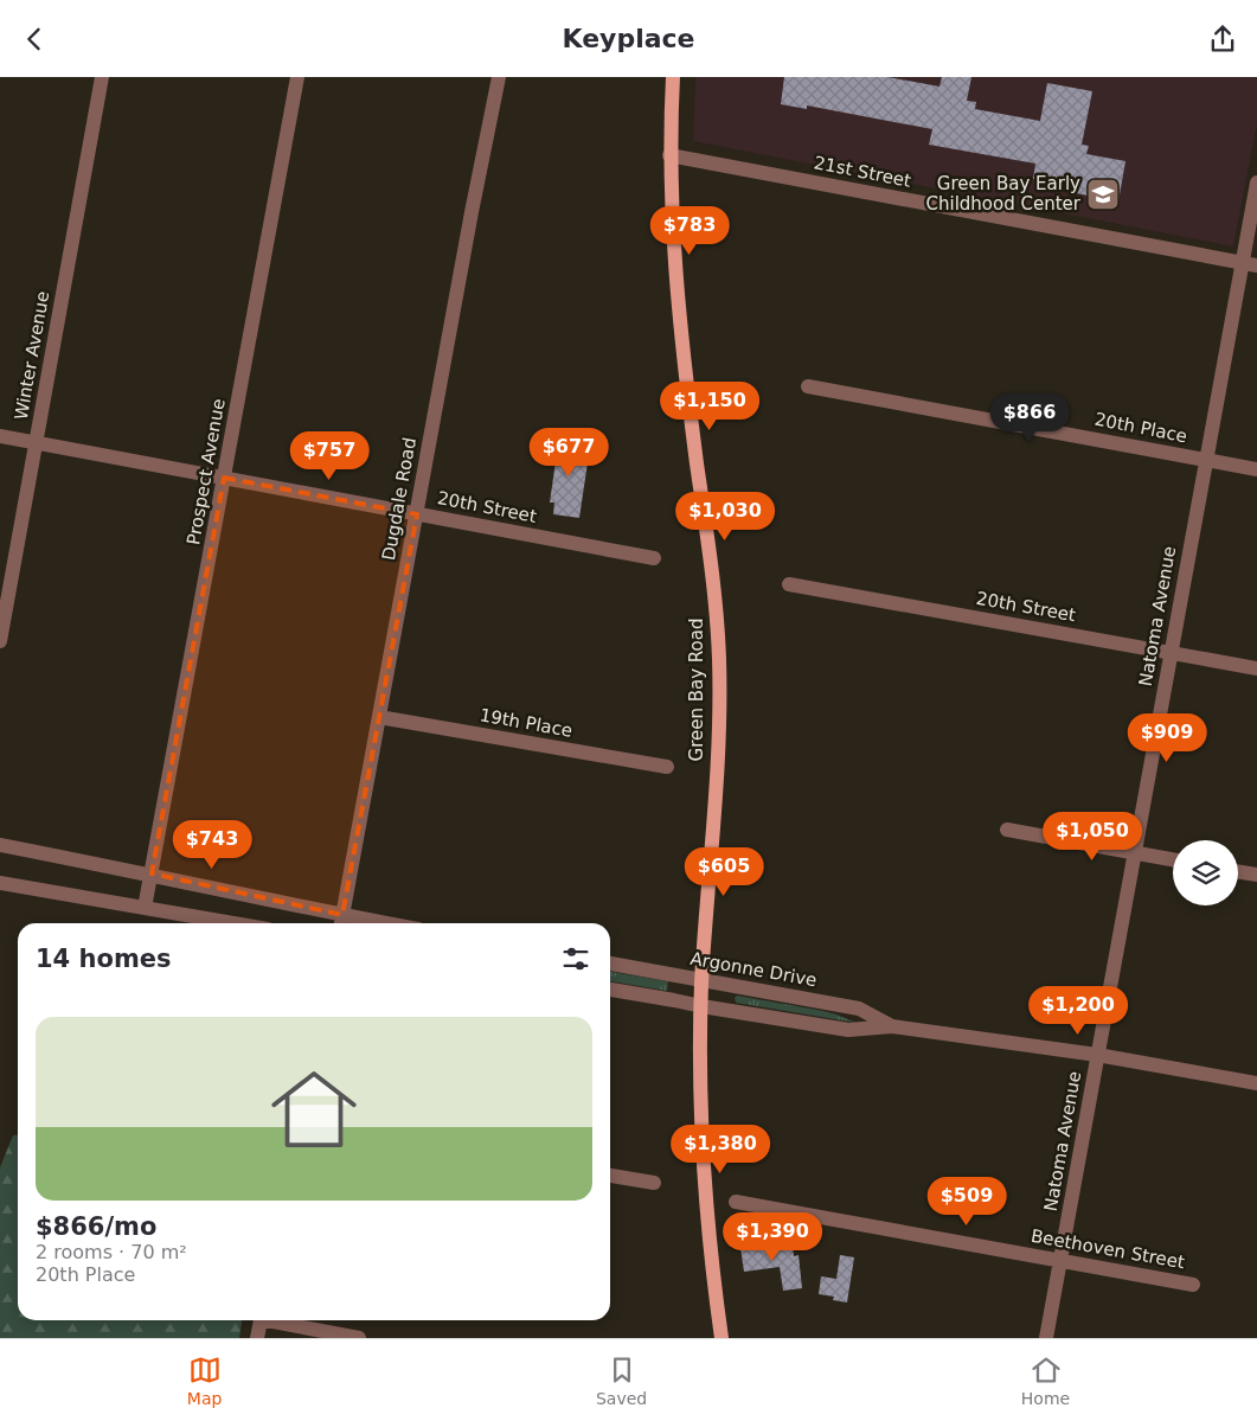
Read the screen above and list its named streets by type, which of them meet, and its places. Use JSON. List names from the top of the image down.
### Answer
{
  "streets": {
    "main road": ["Green Bay Road"],
    "street": [
      "21st Street",
      "Winter Avenue",
      "20th Place",
      "Prospect Avenue",
      "Dugdale Road",
      "20th Street",
      "Natoma Avenue",
      "19th Place",
      "Argonne Drive",
      "Beethoven Street"
    ]
  },
  "crossings": [
    ["21st Street", "Natoma Avenue"],
    ["21st Street", "Green Bay Road"],
    ["Winter Avenue", "20th Street"],
    ["20th Place", "Natoma Avenue"],
    ["Prospect Avenue", "20th Street"],
    ["Dugdale Road", "20th Street"],
    ["Dugdale Road", "19th Place"],
    ["20th Street", "Natoma Avenue"],
    ["Natoma Avenue", "Argonne Drive"],
    ["Natoma Avenue", "Beethoven Street"],
    ["Green Bay Road", "Argonne Drive"]
  ],
  "places": {
    "school or university": ["Green Bay Early Childhood Center"]
  },
  "page": {
    "header": "Keyplace",
    "price": [
      "$783",
      "$1,150",
      "$866",
      "$677",
      "$757",
      "$1,030",
      "$909",
      "$1,050",
      "$743",
      "$605",
      "$1,200",
      "$1,380",
      "$509",
      "$1,390"
    ],
    "heading": "14 homes",
    "list": [
      {
        "name": "$866/mo",
        "note": "2 rooms · 70 m² · 20th Place"
      }
    ],
    "tabs": ["Map", "Saved", "Home"]
  }
}
